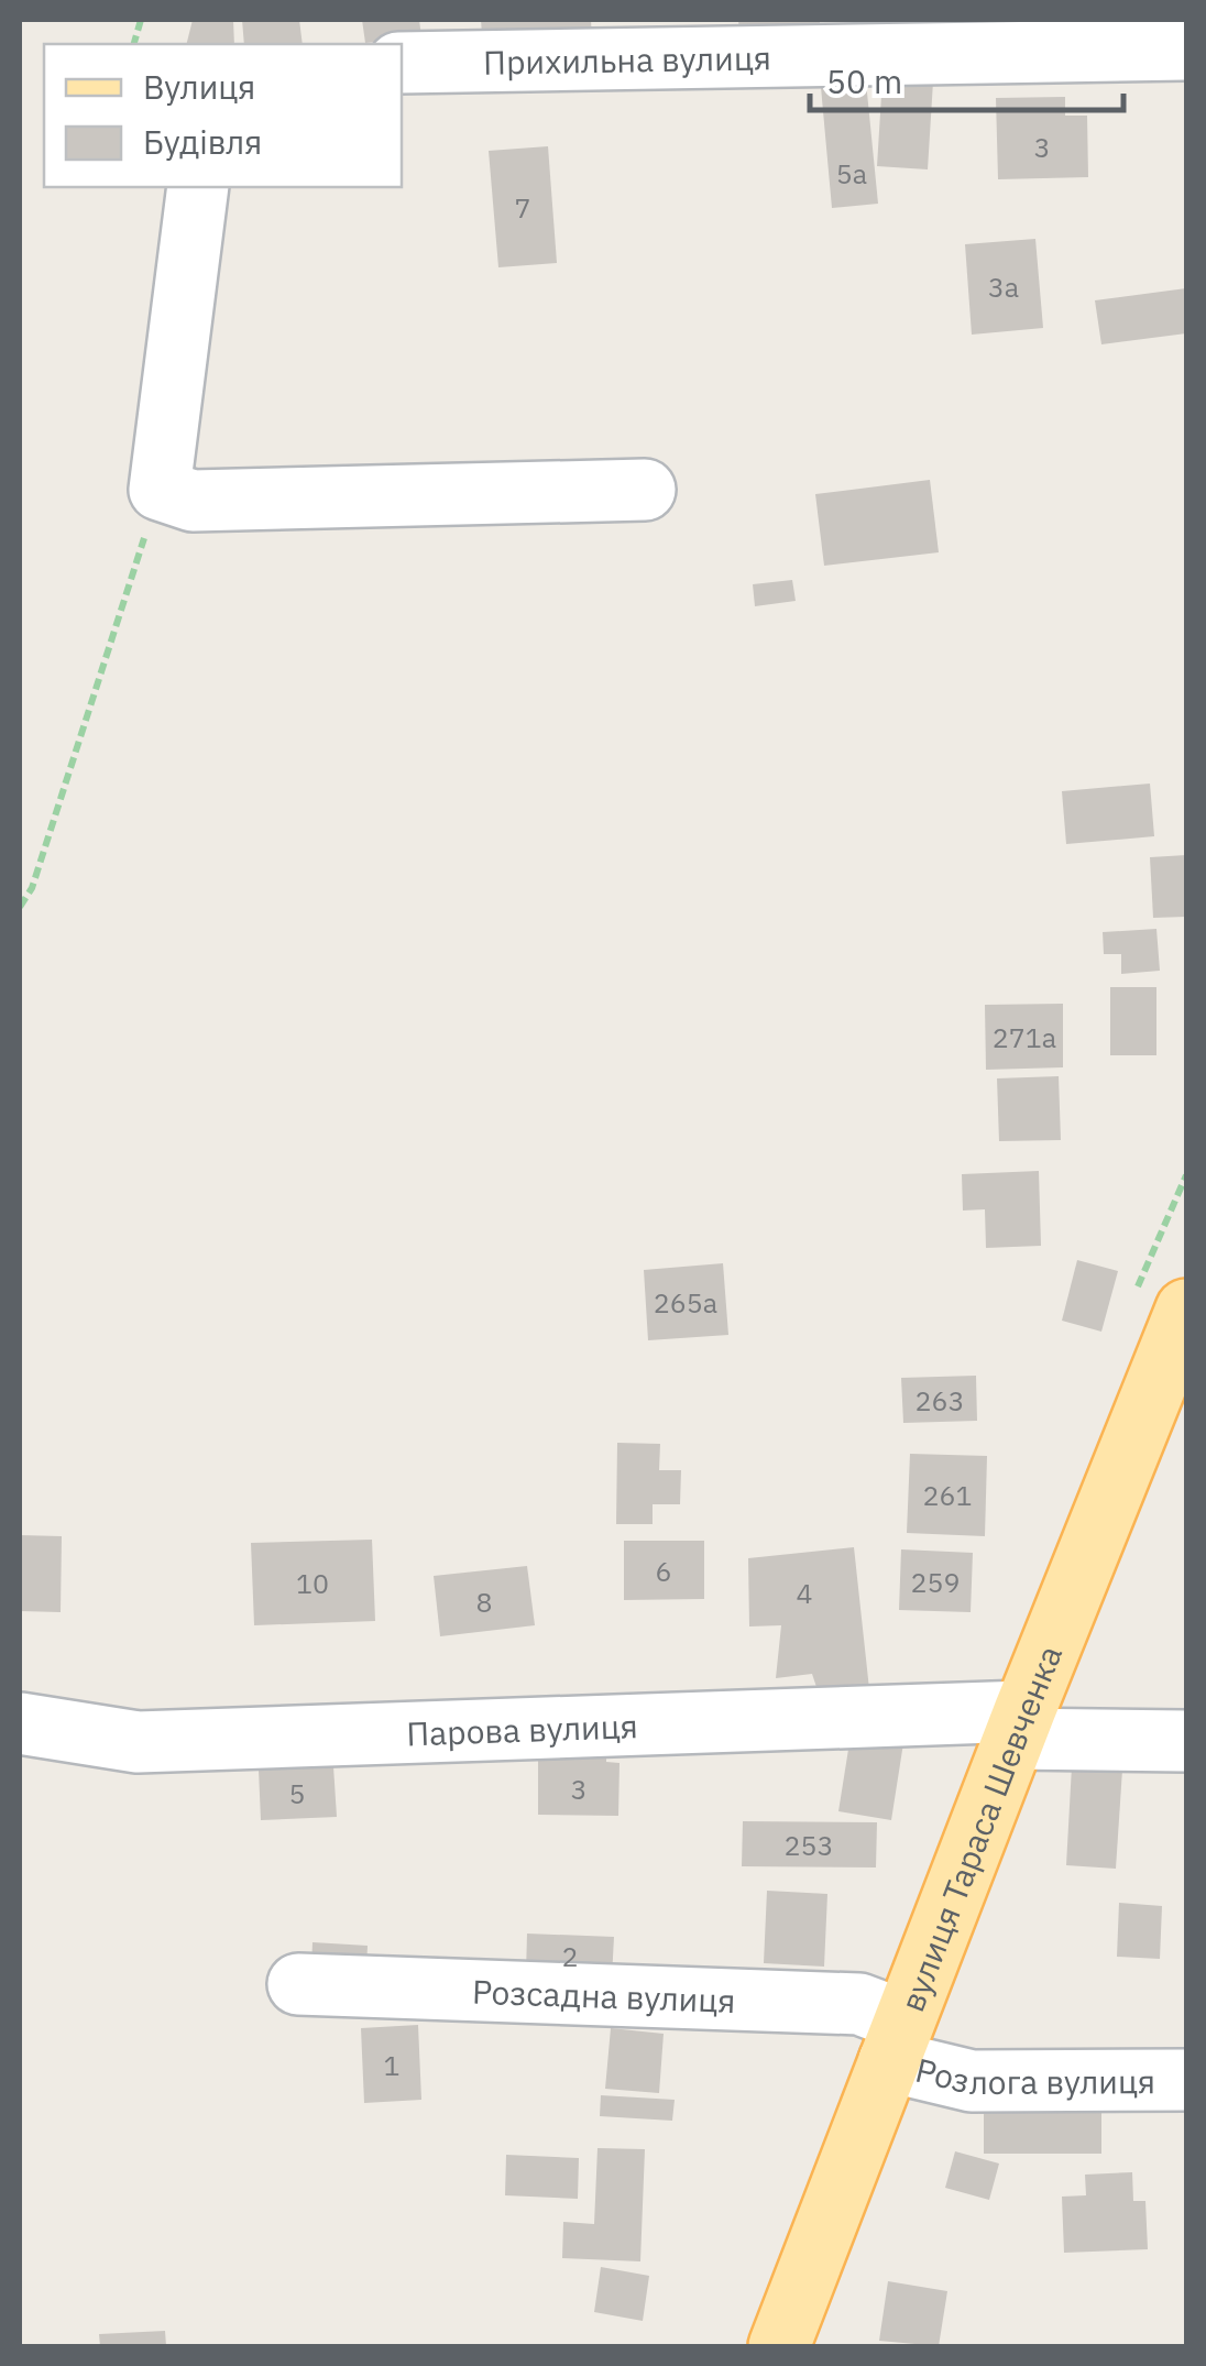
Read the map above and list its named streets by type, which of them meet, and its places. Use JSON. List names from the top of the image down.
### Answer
{
  "streets": {
    "main road": ["вулиця Тараса Шевченка"],
    "street": [
      "Прихильна вулиця",
      "Парова вулиця",
      "Розсадна вулиця",
      "Розлога вулиця"
    ]
  },
  "crossings": [
    ["Парова вулиця", "вулиця Тараса Шевченка"],
    ["вулиця Тараса Шевченка", "Розсадна вулиця"],
    ["вулиця Тараса Шевченка", "Розлога вулиця"],
    ["Розсадна вулиця", "Розлога вулиця"]
  ],
  "house_numbers": [
    "3",
    "5а",
    "7",
    "3а",
    "271а",
    "265а",
    "263",
    "261",
    "6",
    "259",
    "10",
    "4",
    "8",
    "3",
    "5",
    "253",
    "2",
    "1"
  ],
  "legend": ["Вулиця", "Будівля"],
  "scale_bar": "50 m"
}
